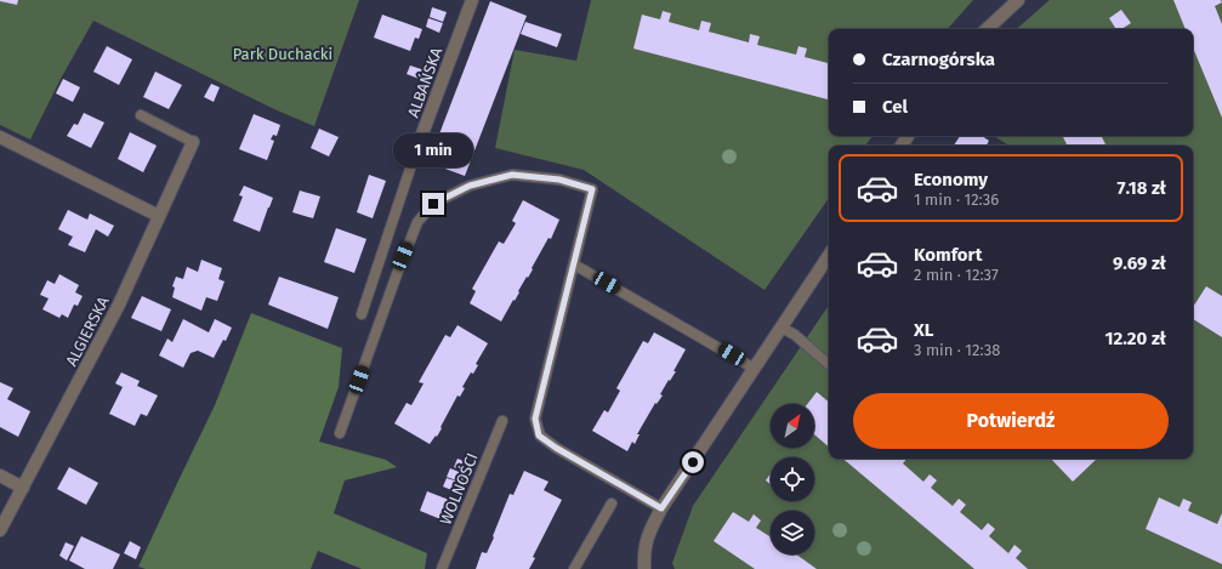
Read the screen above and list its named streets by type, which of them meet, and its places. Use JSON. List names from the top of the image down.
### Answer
{
  "streets": {
    "street": ["ALBAŃSKA", "ALGIERSKA"],
    "lane": ["WOLNOŚCI"]
  },
  "parks": ["Park Duchacki"],
  "north": "top right",
  "page": {
    "banner": ["Czarnogórska", "Cel"],
    "bubble": "1 min",
    "list": [
      {
        "name": "Economy",
        "note": "1 min · 12:36",
        "value": "7.18 zł"
      },
      {
        "name": "Komfort",
        "note": "2 min · 12:37",
        "value": "9.69 zł"
      },
      {
        "name": "XL",
        "note": "3 min · 12:38",
        "value": "12.20 zł"
      }
    ],
    "buttons": "Potwierdź"
  }
}
